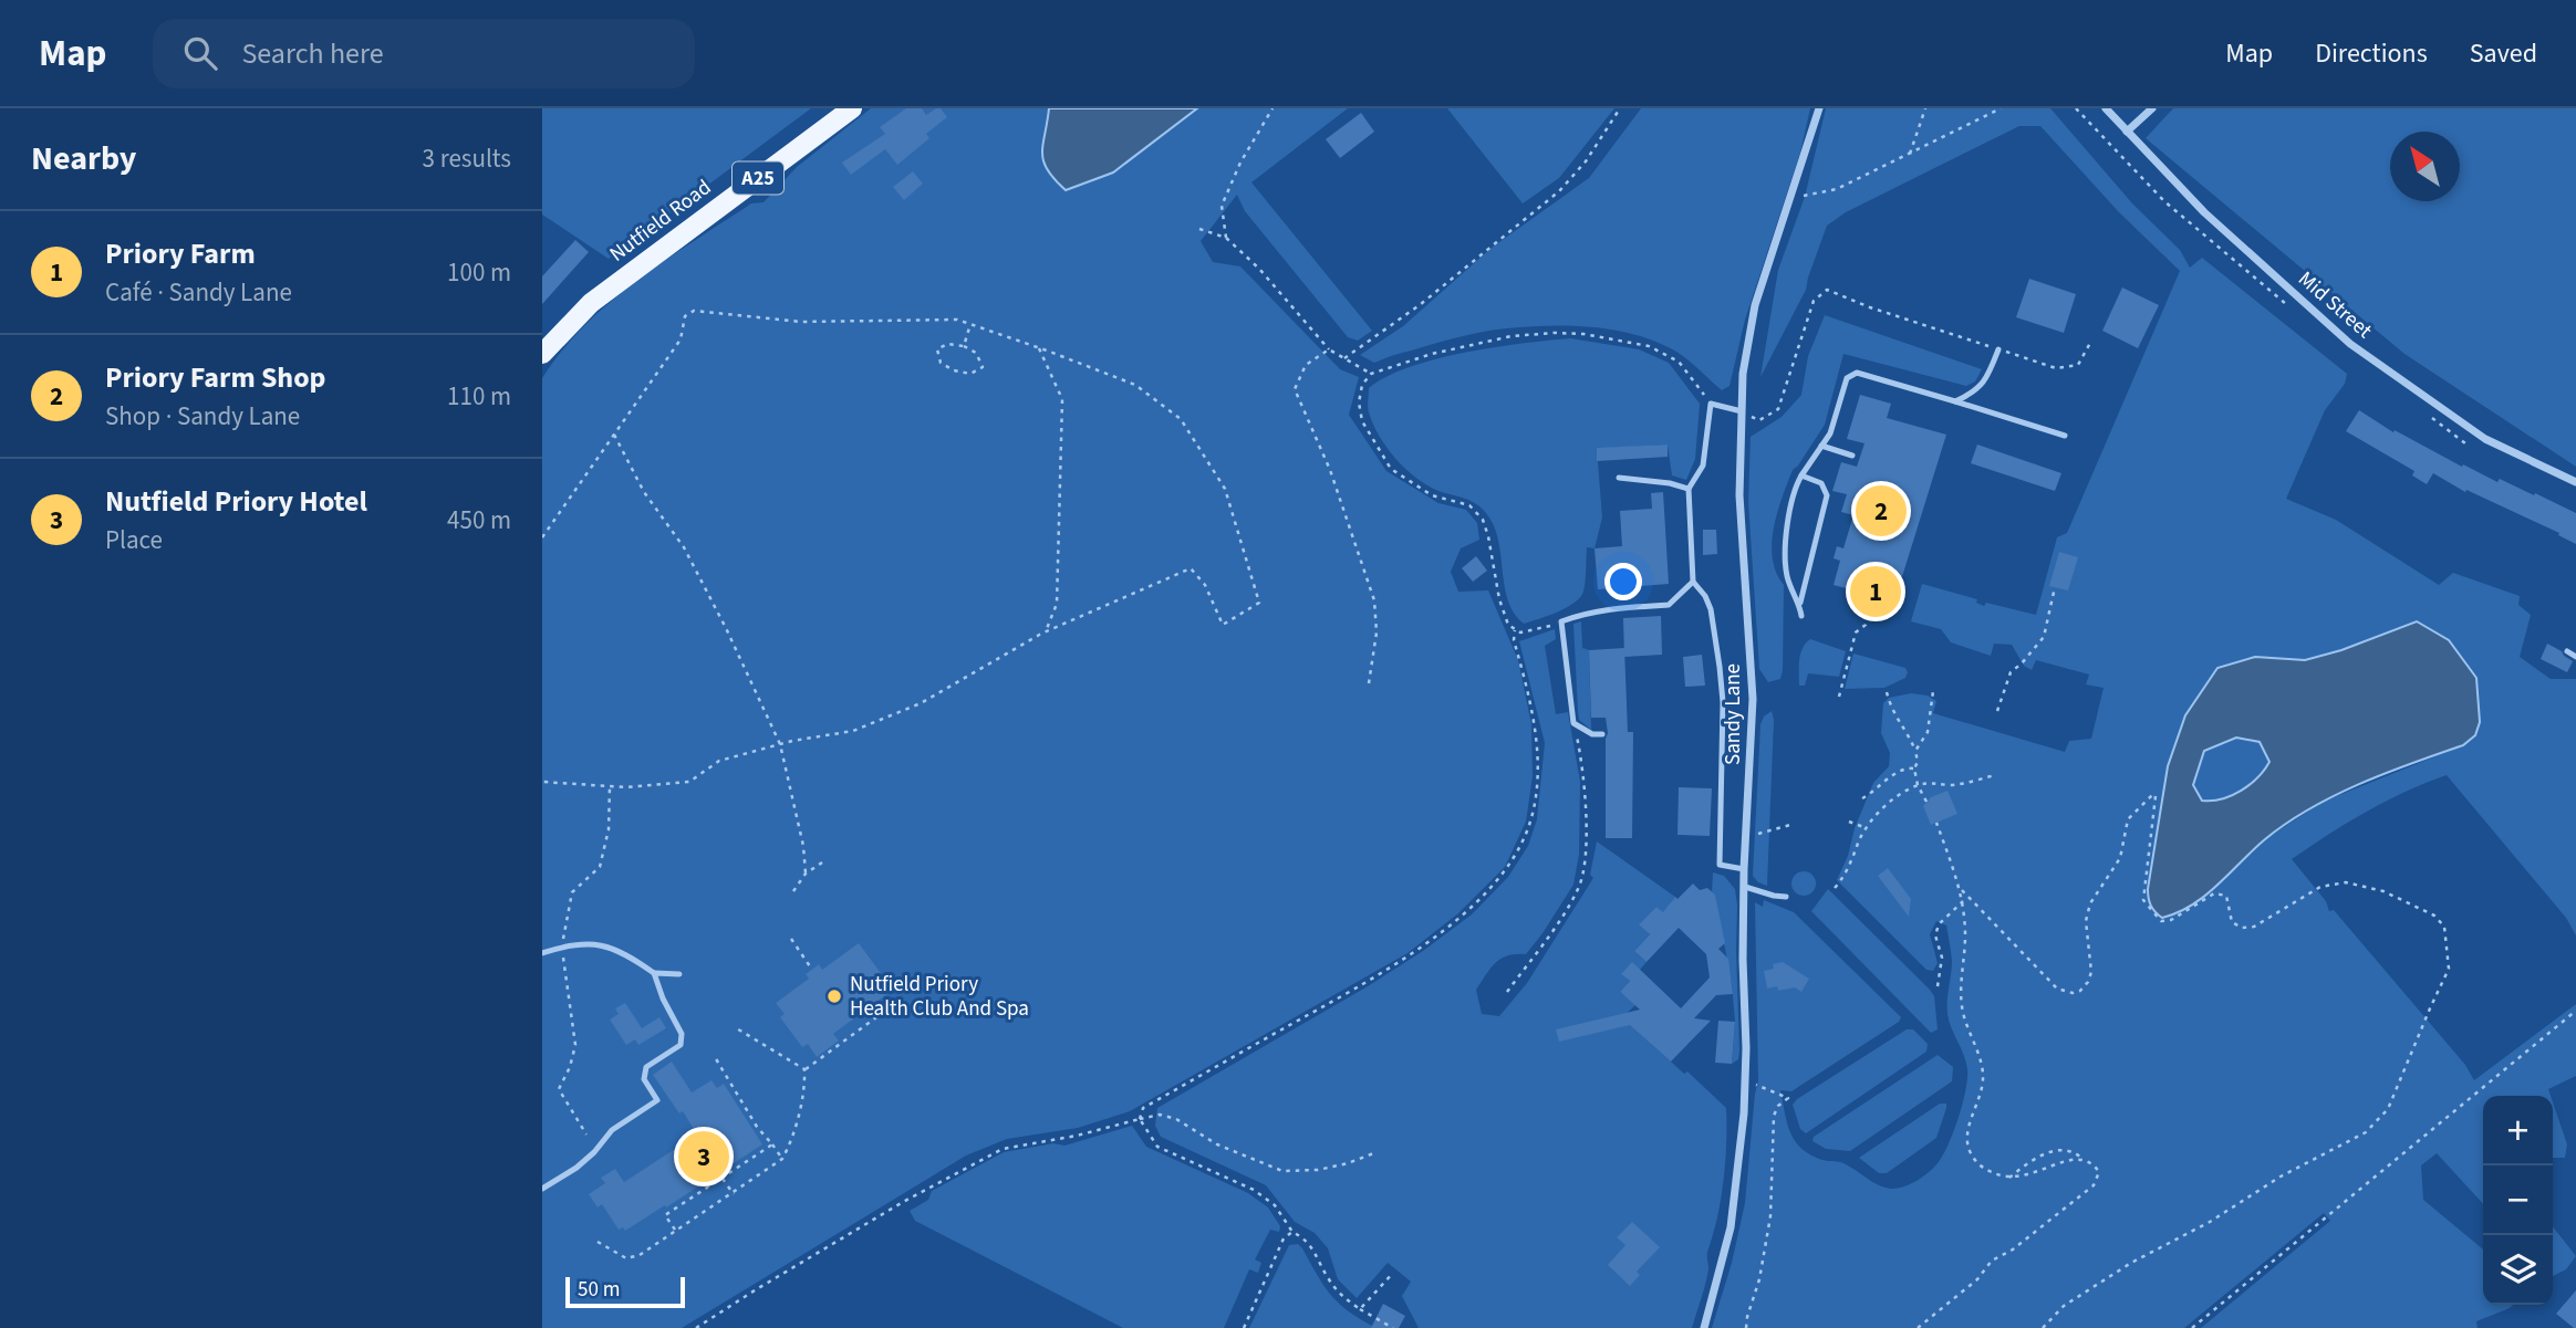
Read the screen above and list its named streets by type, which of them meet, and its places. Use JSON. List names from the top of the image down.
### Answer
{
  "streets": {
    "main road": ["A25", "Nutfield Road"],
    "street": ["Mid Street", "Sandy Lane"]
  },
  "places": ["Nutfield Priory Health Club And Spa"],
  "scale_bar": "50 m",
  "north": "top left",
  "page": {
    "header": "Map",
    "search": "Search here",
    "nav": ["Map", "Directions", "Saved"],
    "heading": ["Nearby", "3 results"],
    "list": [
      {
        "mark": "1",
        "name": "Priory Farm",
        "note": "Café · Sandy Lane",
        "value": "100 m"
      },
      {
        "mark": "2",
        "name": "Priory Farm Shop",
        "note": "Shop · Sandy Lane",
        "value": "110 m"
      },
      {
        "mark": "3",
        "name": "Nutfield Priory Hotel",
        "note": "Place",
        "value": "450 m"
      }
    ],
    "pins": ["2", "1", "3"],
    "map_buttons": ["+", "−"],
    "scale": "50 m"
  }
}
